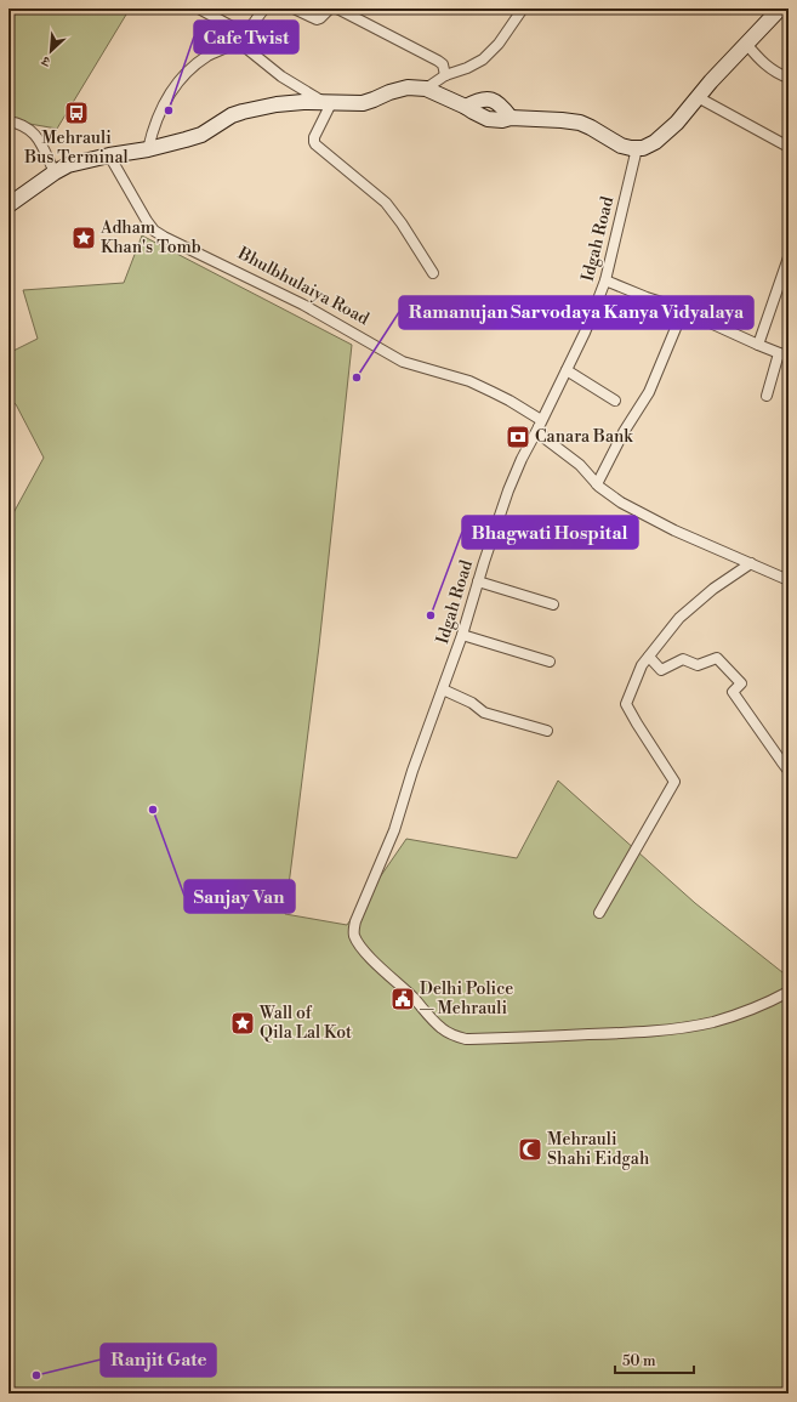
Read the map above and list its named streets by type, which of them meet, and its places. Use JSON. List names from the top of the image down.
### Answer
{
  "streets": {
    "street": ["Idgah Road", "Bhulbhulaiya Road"]
  },
  "crossings": [
    ["Idgah Road", "Bhulbhulaiya Road"]
  ],
  "places": {
    "other": [
      "Cafe Twist",
      "Ramanujan Sarvodaya Kanya Vidyalaya",
      "Bhagwati Hospital",
      "Sanjay Van",
      "Ranjit Gate"
    ],
    "bus stop": ["Mehrauli Bus Terminal"],
    "place": ["Adham Khan's Tomb", "Wall of Qila Lal Kot"],
    "bank": ["Canara Bank"],
    "public building": ["Delhi Police — Mehrauli"],
    "mosque": ["Mehrauli Shahi Eidgah"]
  },
  "scale_bar": "50 m",
  "north": "bottom left"
}
